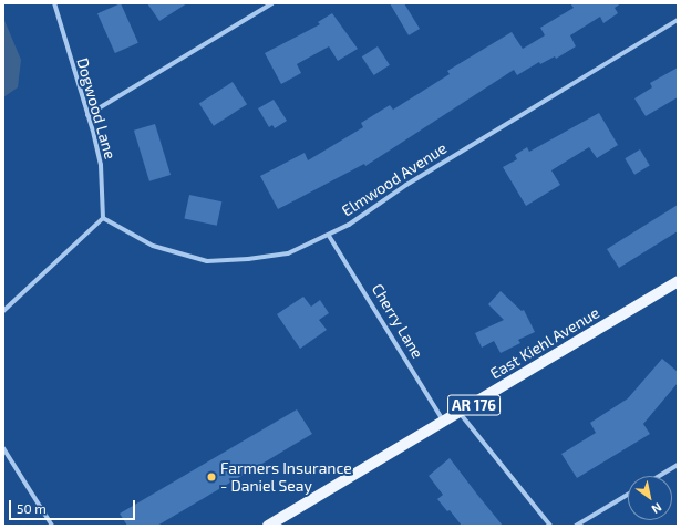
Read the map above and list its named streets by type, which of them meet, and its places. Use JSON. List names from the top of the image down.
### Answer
{
  "streets": {
    "main road": ["East Kiehl Avenue", "AR 176"],
    "street": ["Dogwood Lane", "Elmwood Avenue", "Cherry Lane"]
  },
  "crossings": [
    ["Dogwood Lane", "Elmwood Avenue"],
    ["Elmwood Avenue", "Cherry Lane"],
    ["Cherry Lane", "East Kiehl Avenue"]
  ],
  "places": ["Farmers Insurance - Daniel Seay"],
  "scale_bar": "50 m",
  "north": "bottom right"
}
